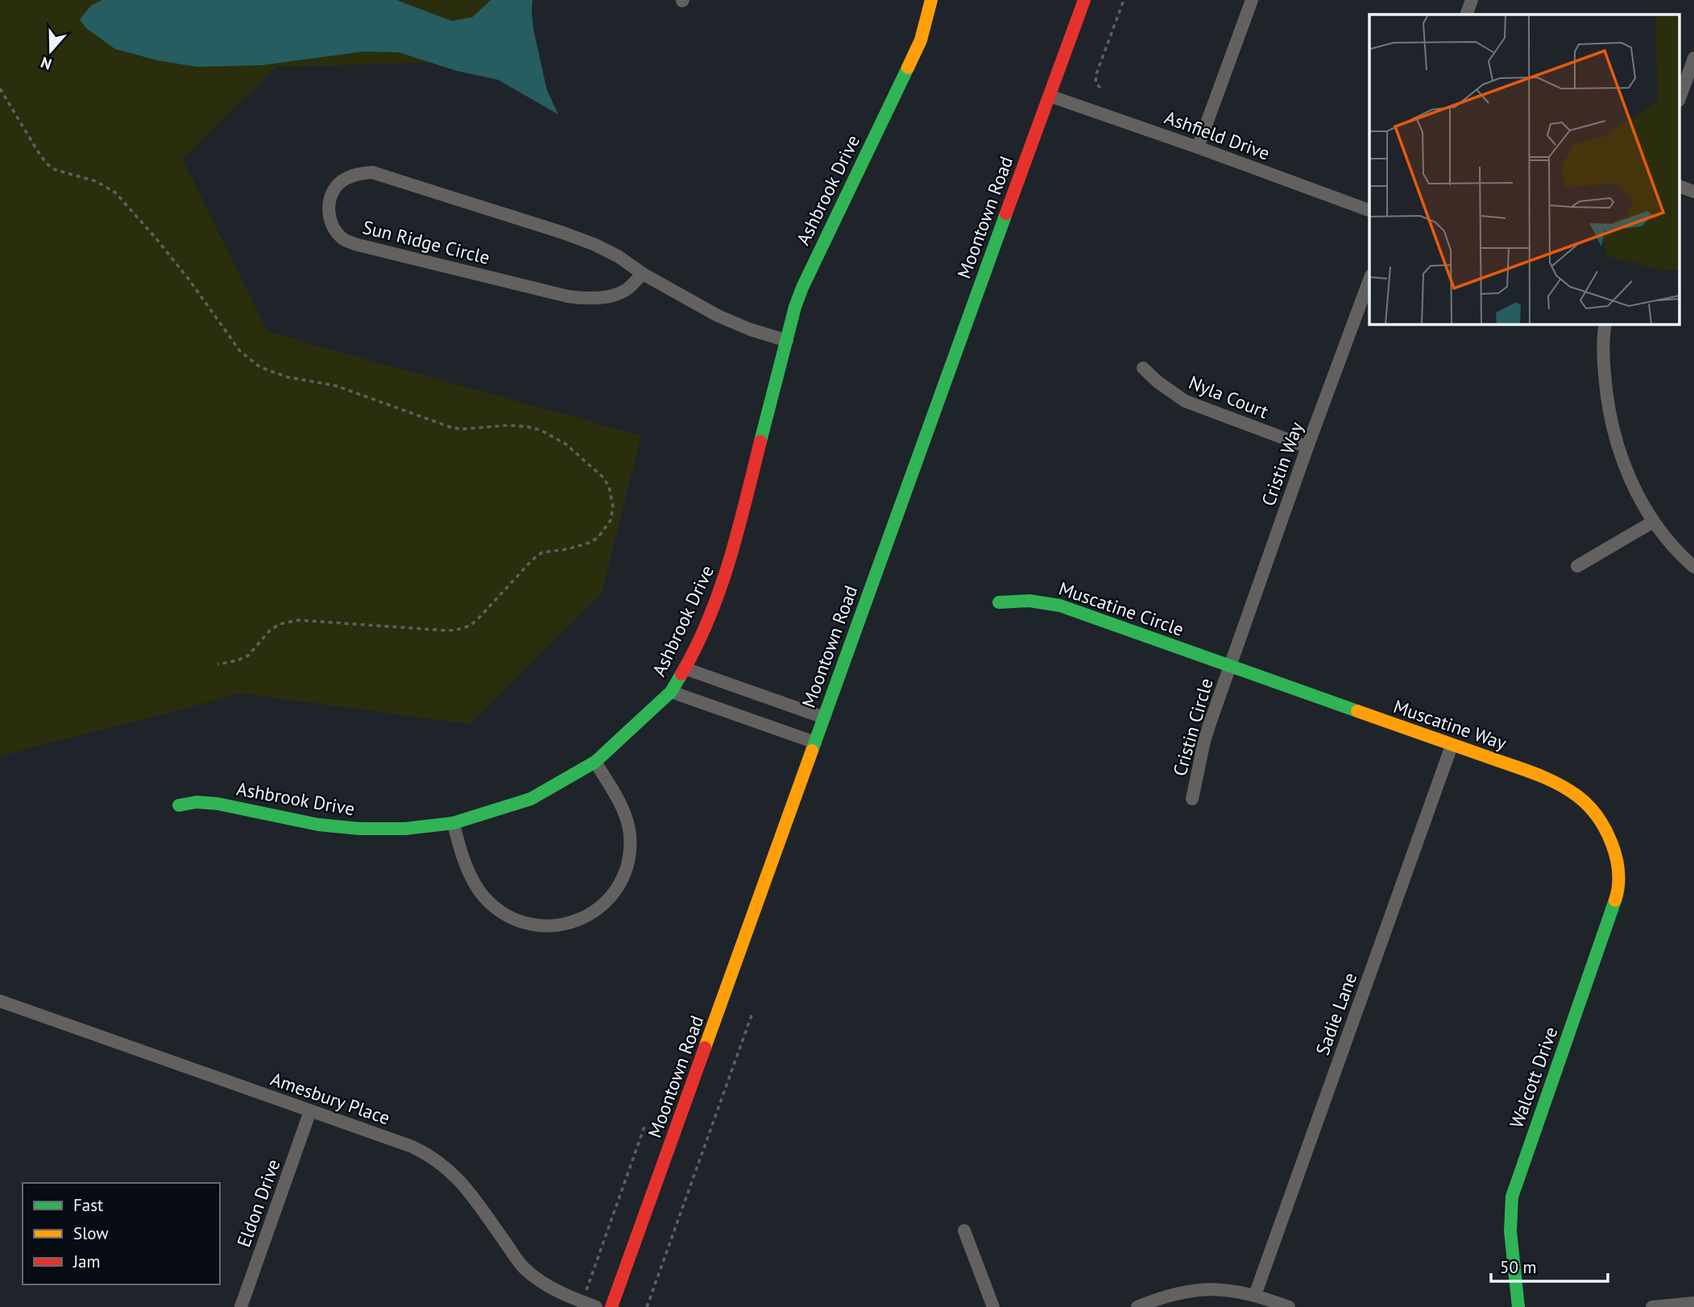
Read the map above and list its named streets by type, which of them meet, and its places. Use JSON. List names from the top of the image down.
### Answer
{
  "streets": {
    "street": [
      "Ashfield Drive",
      "Ashbrook Drive",
      "Moontown Road",
      "Sun Ridge Circle",
      "Nyla Court",
      "Cristin Way",
      "Muscatine Circle",
      "Muscatine Way",
      "Cristin Circle",
      "Sadie Lane",
      "Walcott Drive",
      "Amesbury Place",
      "Eldon Drive"
    ]
  },
  "crossings": [
    ["Ashfield Drive", "Moontown Road"],
    ["Ashbrook Drive", "Sun Ridge Circle"],
    ["Nyla Court", "Cristin Way"],
    ["Cristin Way", "Muscatine Circle"],
    ["Cristin Way", "Muscatine Way"],
    ["Cristin Way", "Cristin Circle"],
    ["Muscatine Circle", "Muscatine Way"],
    ["Muscatine Circle", "Cristin Circle"],
    ["Muscatine Way", "Cristin Circle"],
    ["Muscatine Way", "Sadie Lane"],
    ["Muscatine Way", "Walcott Drive"],
    ["Amesbury Place", "Eldon Drive"]
  ],
  "legend": ["Fast", "Slow", "Jam"],
  "scale_bar": "50 m",
  "north": "bottom"
}
